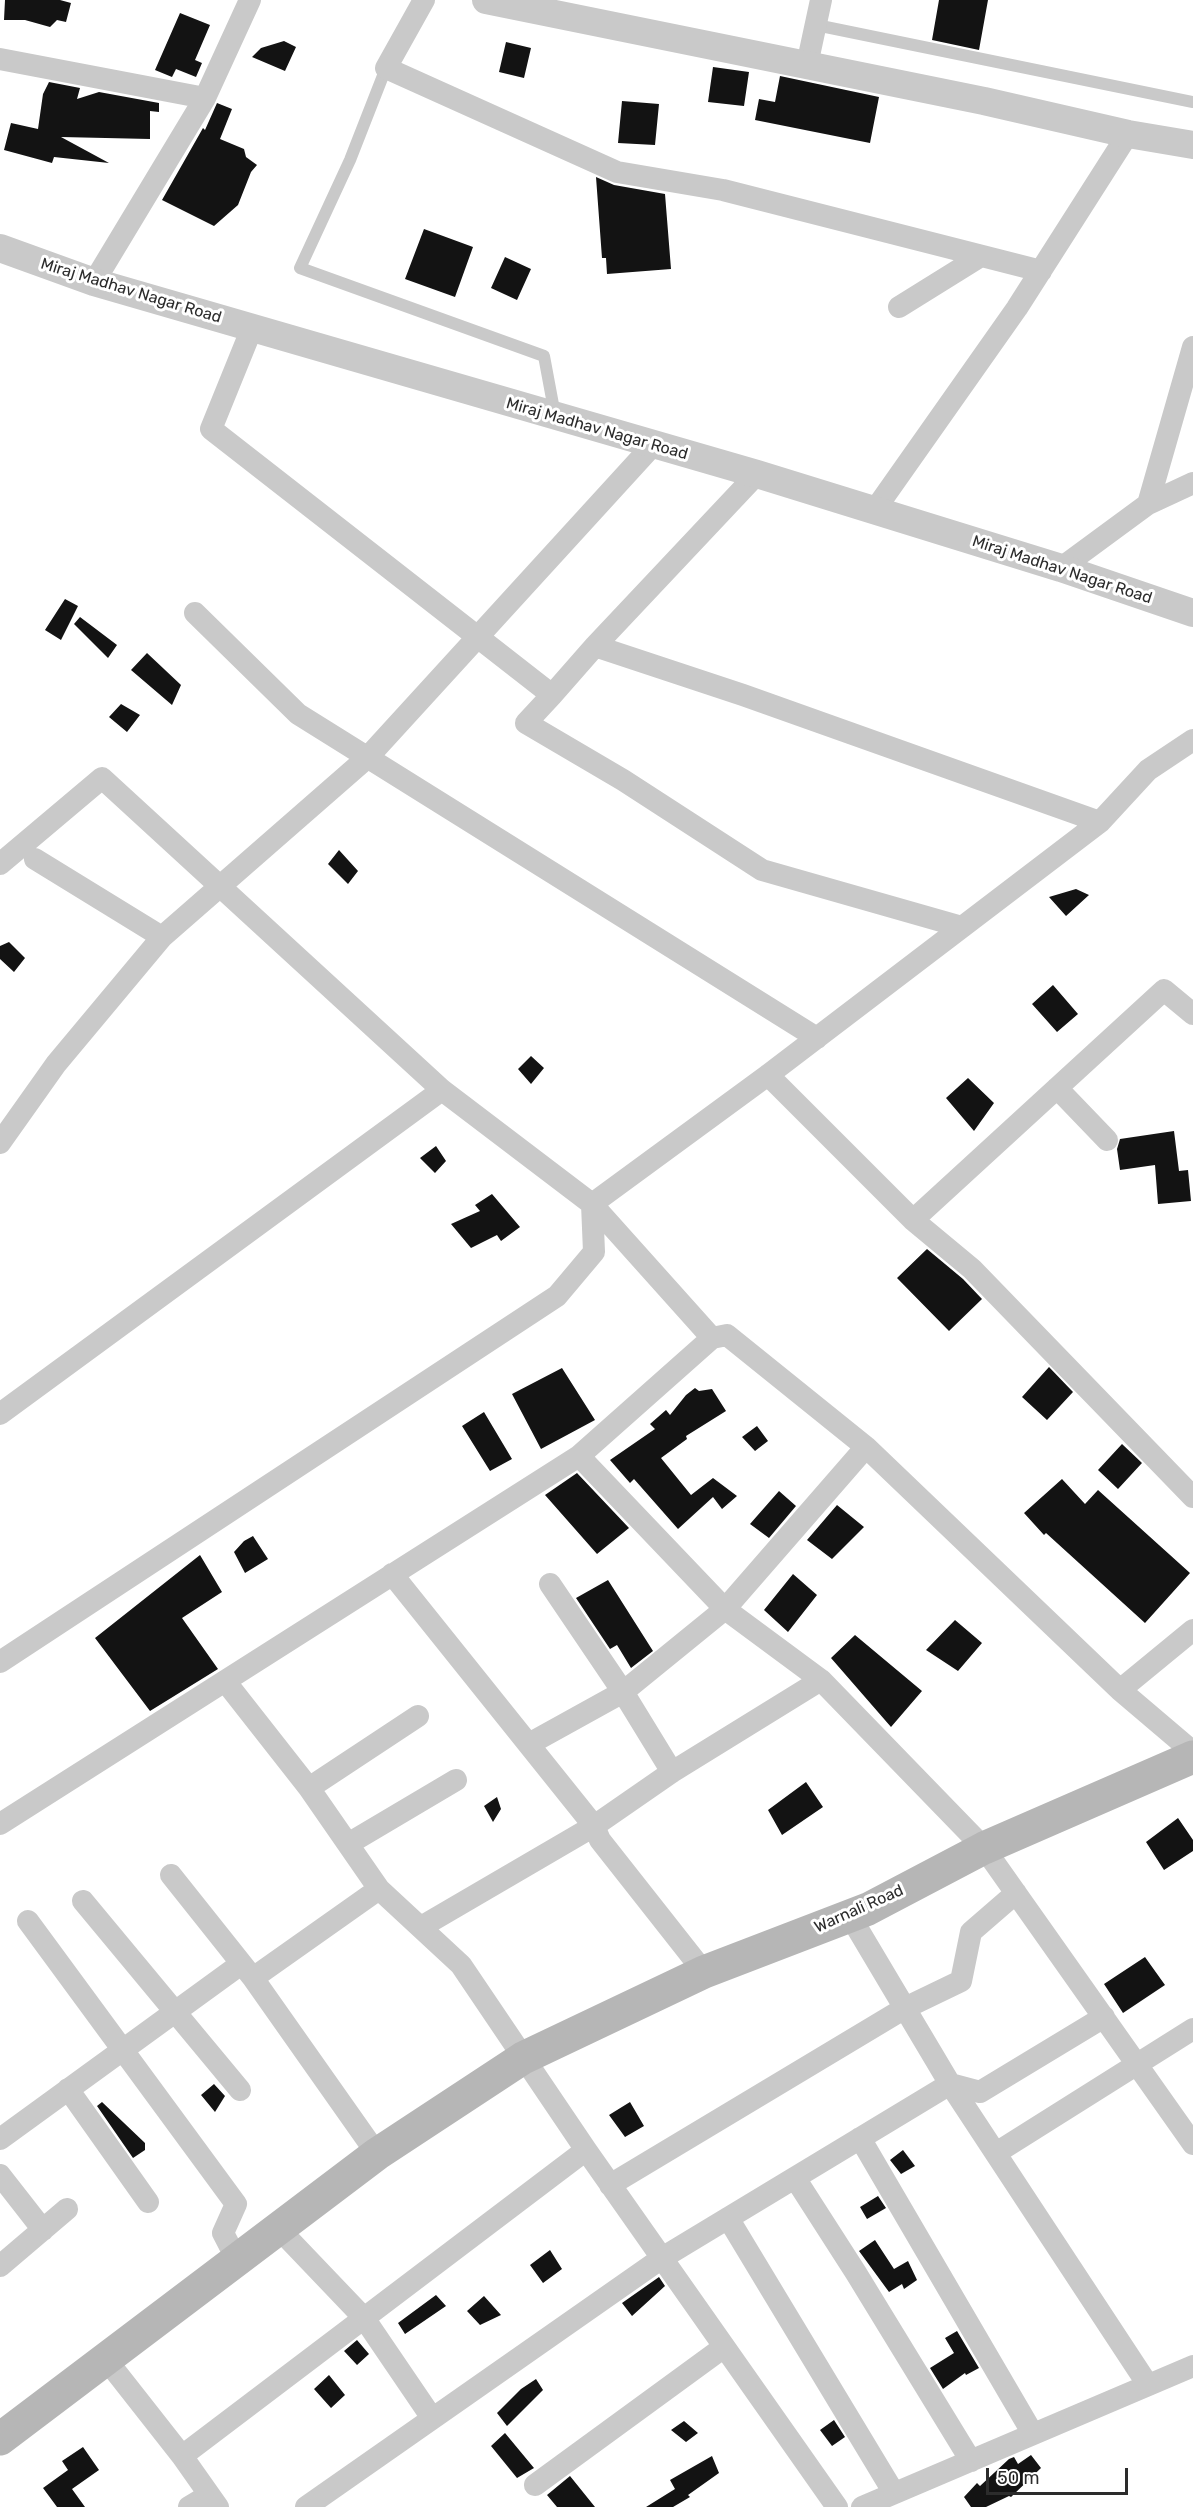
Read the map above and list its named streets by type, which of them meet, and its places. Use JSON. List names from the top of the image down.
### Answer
{
  "streets": {
    "main road": ["Warnali Road"],
    "street": ["Miraj Madhav Nagar Road"]
  },
  "scale_bar": "50 m"
}
